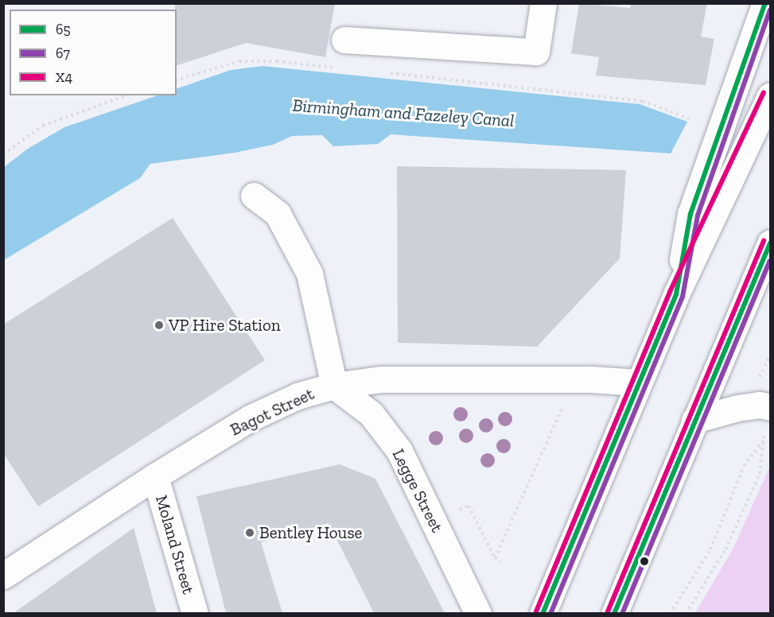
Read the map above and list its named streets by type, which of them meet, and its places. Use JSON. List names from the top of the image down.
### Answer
{
  "streets": {
    "main road": ["Bagot Street", "Legge Street", "Moland Street"]
  },
  "crossings": [
    ["Bagot Street", "Legge Street"],
    ["Bagot Street", "Moland Street"]
  ],
  "water": ["Birmingham and Fazeley Canal"],
  "places": ["VP Hire Station", "Bentley House"],
  "lines": ["transit line 65", "transit line 67", "transit line X4"],
  "legend": ["65", "67", "X4"]
}
